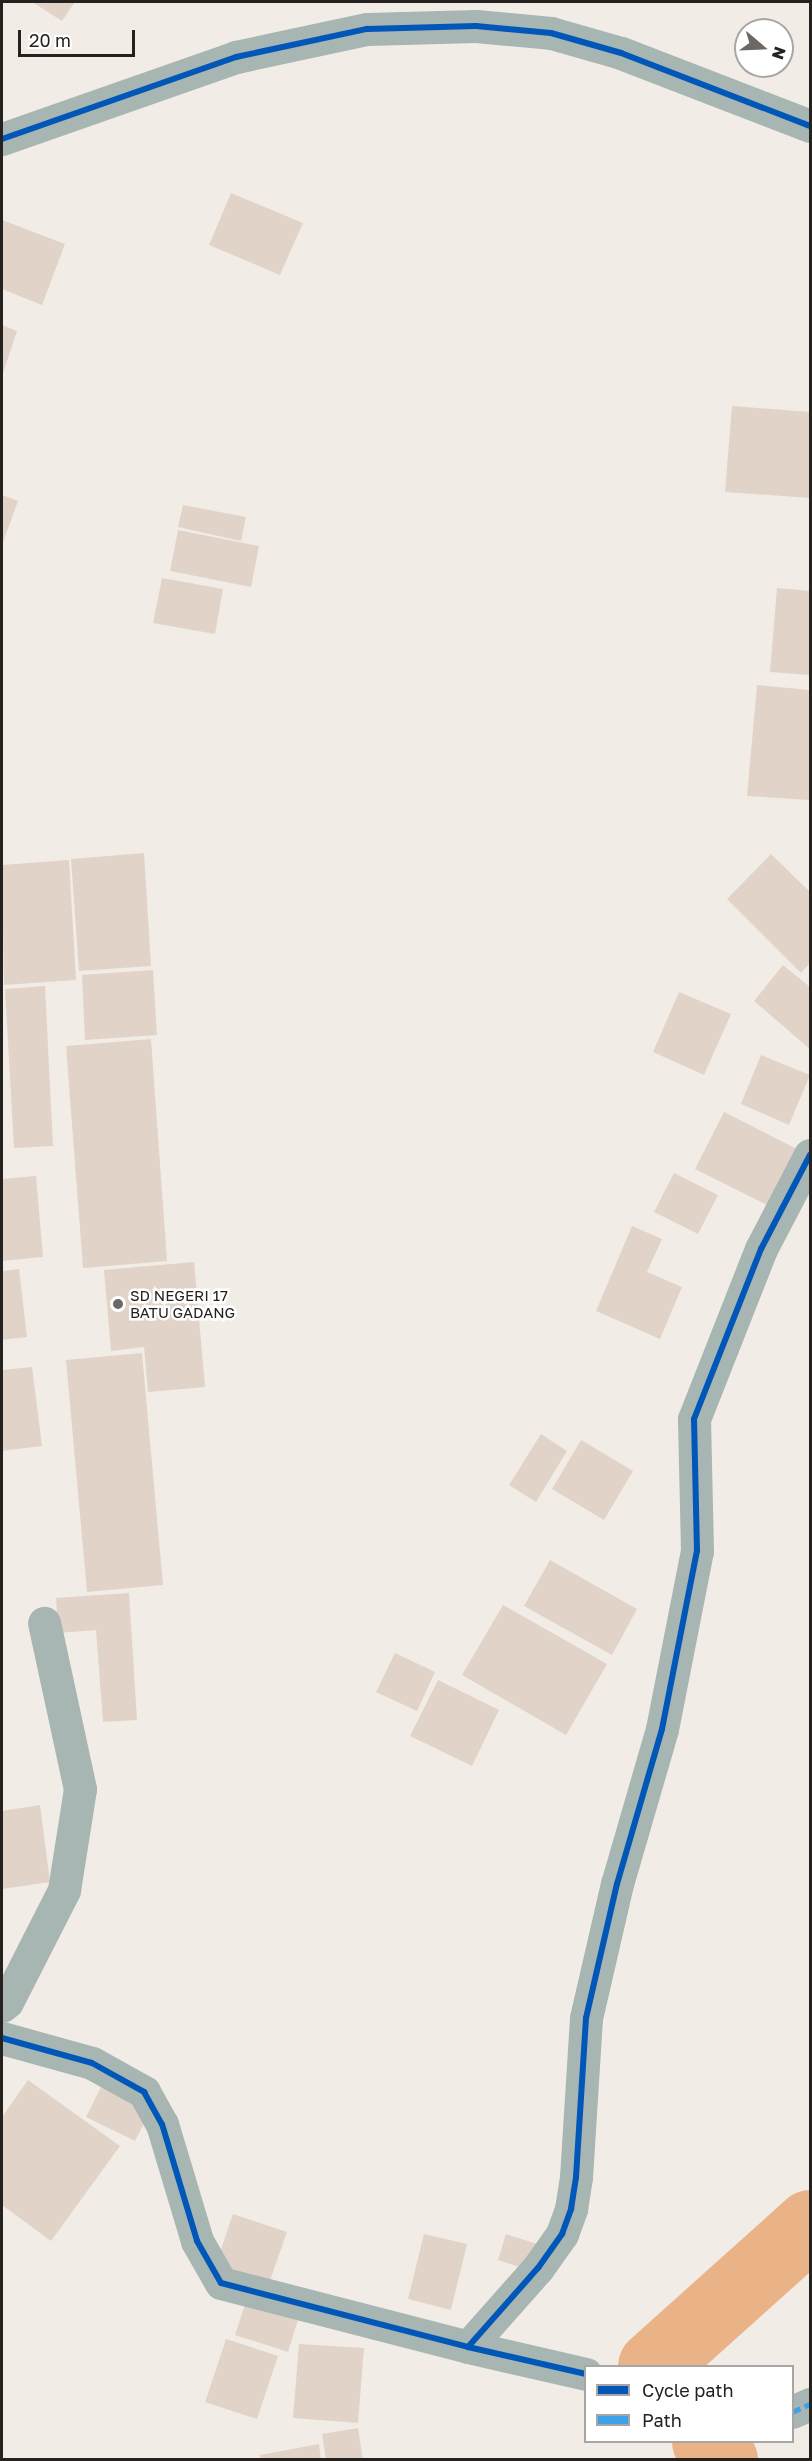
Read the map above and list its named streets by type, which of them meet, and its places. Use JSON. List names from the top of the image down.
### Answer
{
  "places": ["SD NEGERI 17 BATU GADANG"],
  "legend": ["Cycle path", "Path"],
  "scale_bar": "20 m",
  "north": "right"
}
